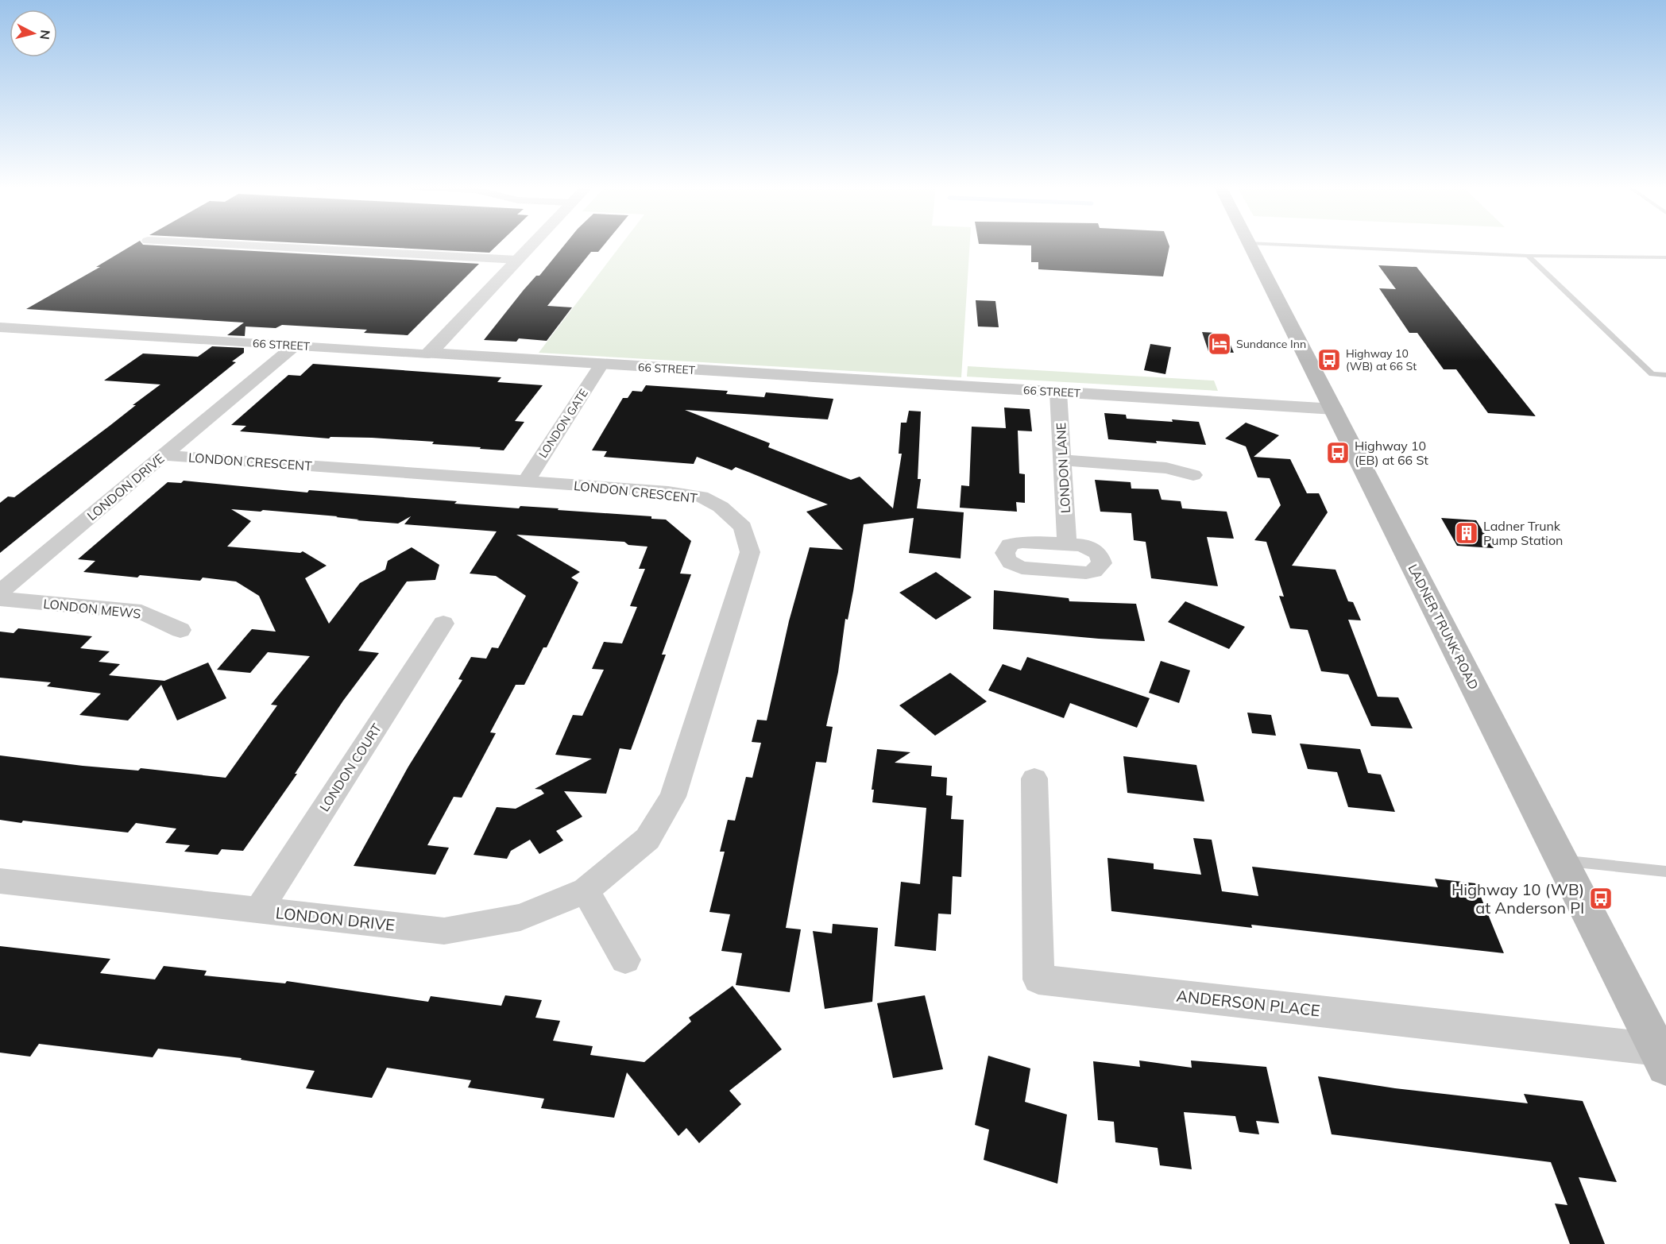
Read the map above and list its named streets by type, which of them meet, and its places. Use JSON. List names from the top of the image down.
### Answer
{
  "streets": {
    "main road": ["LADNER TRUNK ROAD"],
    "street": [
      "66 STREET",
      "LONDON GATE",
      "LONDON CRESCENT",
      "LONDON LANE",
      "LONDON DRIVE",
      "LONDON MEWS",
      "LONDON COURT",
      "ANDERSON PLACE"
    ]
  },
  "crossings": [
    ["66 STREET", "LONDON GATE"],
    ["66 STREET", "LONDON LANE"],
    ["66 STREET", "LONDON DRIVE"],
    ["66 STREET", "LADNER TRUNK ROAD"],
    ["LONDON GATE", "LONDON CRESCENT"],
    ["LONDON CRESCENT", "LONDON DRIVE"],
    ["LONDON DRIVE", "LONDON COURT"],
    ["LADNER TRUNK ROAD", "ANDERSON PLACE"]
  ],
  "places": {
    "hotel": ["Sundance Inn"],
    "bus stop": ["Highway 10 (WB) at 66 St", "Highway 10 (EB) at 66 St", "Highway 10 (WB) at Anderson Pl"],
    "building": ["Ladner Trunk Pump Station"]
  },
  "north": "right"
}
